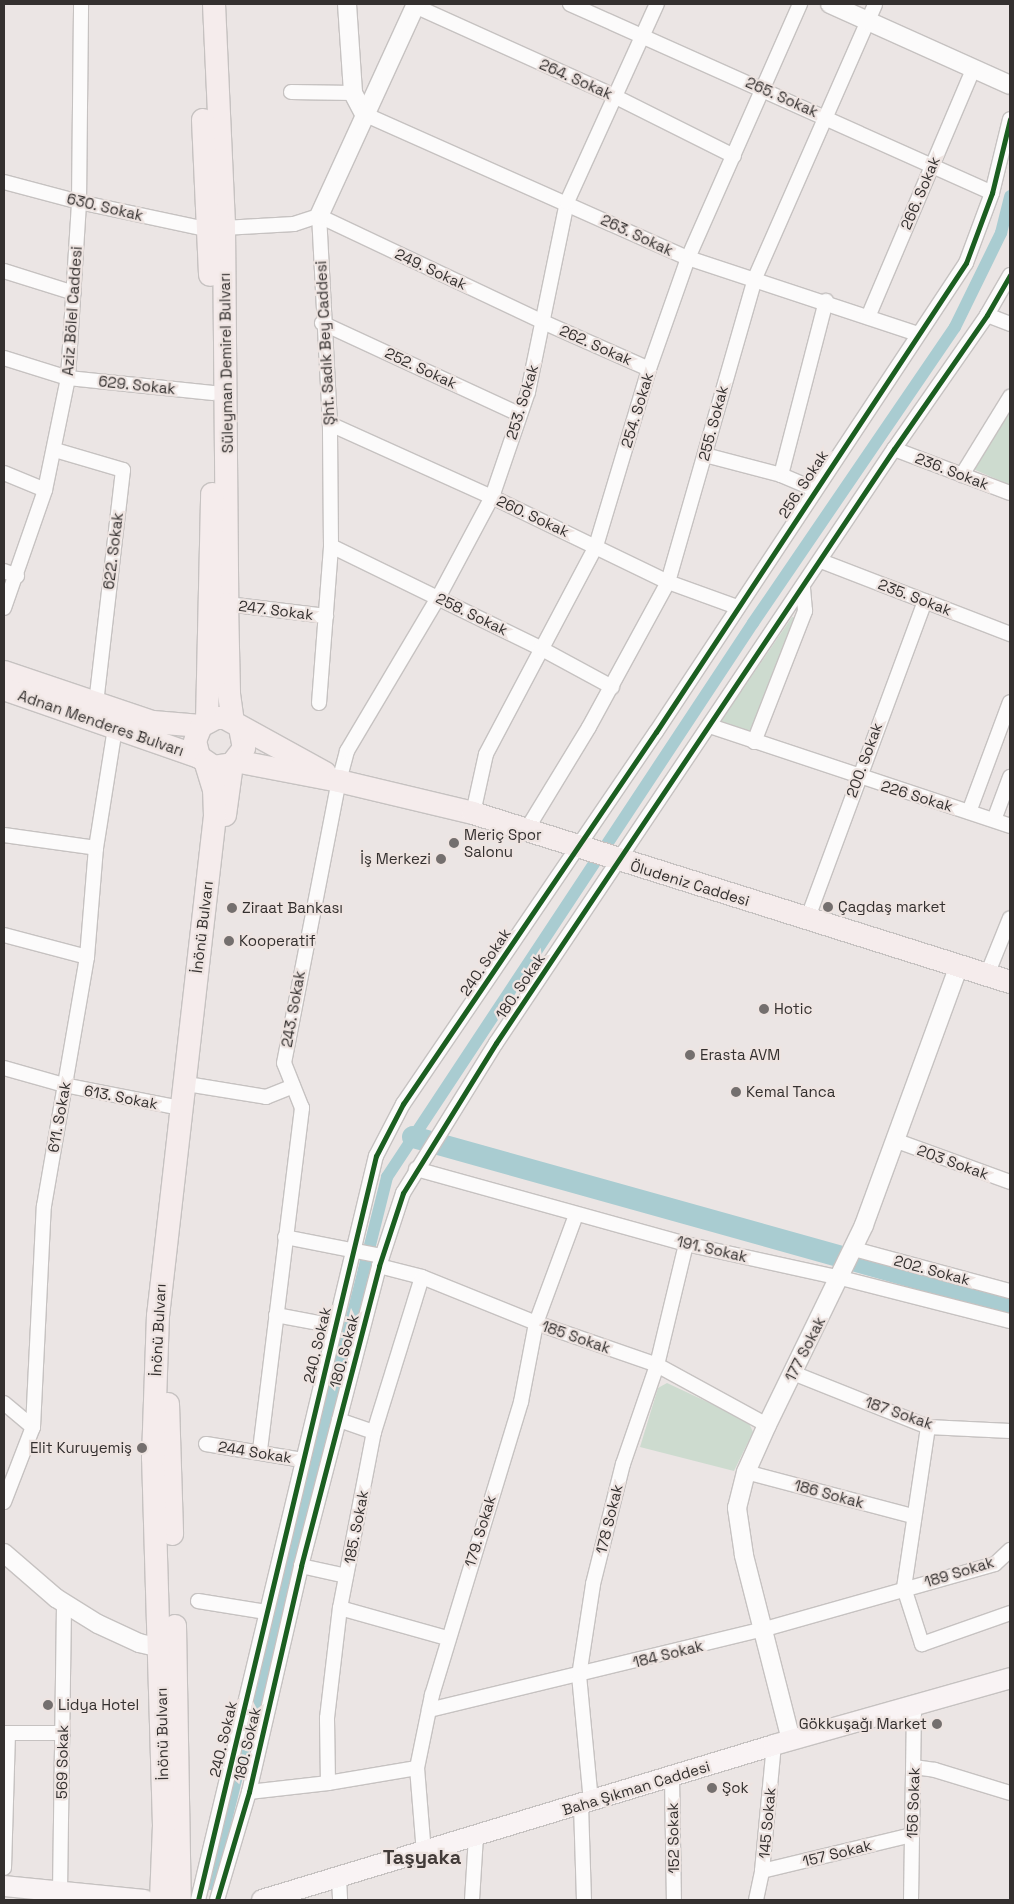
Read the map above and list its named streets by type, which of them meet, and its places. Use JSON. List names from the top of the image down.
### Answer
{
  "streets": {
    "main road": [
      "Süleyman Demirel Bulvarı",
      "Adnan Menderes Bulvarı",
      "Öludeniz Caddesi",
      "İnönü Bulvarı",
      "Baha Şıkman Caddesi"
    ],
    "street": [
      "264. Sokak",
      "265. Sokak",
      "266. Sokak",
      "630. Sokak",
      "263. Sokak",
      "249. Sokak",
      "Aziz Bölel Caddesi",
      "Şht. Sadık Bey Caddesi",
      "262. Sokak",
      "252. Sokak",
      "629. Sokak",
      "253. Sokak",
      "254. Sokak",
      "255. Sokak",
      "236. Sokak",
      "256. Sokak",
      "260. Sokak",
      "622. Sokak",
      "235. Sokak",
      "247. Sokak",
      "258. Sokak",
      "200. Sokak",
      "226 Sokak",
      "240. Sokak",
      "180. Sokak",
      "243. Sokak",
      "613. Sokak",
      "611. Sokak",
      "203 Sokak",
      "191. Sokak",
      "202. Sokak",
      "185 Sokak",
      "177 Sokak",
      "187 Sokak",
      "244 Sokak",
      "186 Sokak",
      "178 Sokak",
      "185. Sokak",
      "179. Sokak",
      "189 Sokak",
      "184 Sokak",
      "569 Sokak",
      "156 Sokak",
      "145 Sokak",
      "152 Sokak",
      "157 Sokak"
    ]
  },
  "crossings": [
    ["264. Sokak", "Şht. Sadık Bey Caddesi"],
    ["264. Sokak", "253. Sokak"],
    ["264. Sokak", "254. Sokak"],
    ["265. Sokak", "266. Sokak"],
    ["265. Sokak", "253. Sokak"],
    ["265. Sokak", "254. Sokak"],
    ["265. Sokak", "255. Sokak"],
    ["265. Sokak", "256. Sokak"],
    ["266. Sokak", "263. Sokak"],
    ["630. Sokak", "249. Sokak"],
    ["630. Sokak", "Aziz Bölel Caddesi"],
    ["630. Sokak", "Şht. Sadık Bey Caddesi"],
    ["630. Sokak", "Süleyman Demirel Bulvarı"],
    ["263. Sokak", "Şht. Sadık Bey Caddesi"],
    ["263. Sokak", "253. Sokak"],
    ["263. Sokak", "254. Sokak"],
    ["263. Sokak", "255. Sokak"],
    ["263. Sokak", "256. Sokak"],
    ["249. Sokak", "Şht. Sadık Bey Caddesi"],
    ["249. Sokak", "262. Sokak"],
    ["249. Sokak", "253. Sokak"],
    ["Aziz Bölel Caddesi", "629. Sokak"],
    ["Aziz Bölel Caddesi", "622. Sokak"],
    ["Şht. Sadık Bey Caddesi", "252. Sokak"],
    ["Şht. Sadık Bey Caddesi", "260. Sokak"],
    ["Şht. Sadık Bey Caddesi", "247. Sokak"],
    ["Şht. Sadık Bey Caddesi", "258. Sokak"],
    ["262. Sokak", "253. Sokak"],
    ["262. Sokak", "254. Sokak"],
    ["Süleyman Demirel Bulvarı", "629. Sokak"],
    ["Süleyman Demirel Bulvarı", "247. Sokak"],
    ["Süleyman Demirel Bulvarı", "Adnan Menderes Bulvarı"],
    ["Süleyman Demirel Bulvarı", "İnönü Bulvarı"],
    ["252. Sokak", "253. Sokak"],
    ["253. Sokak", "260. Sokak"],
    ["253. Sokak", "258. Sokak"],
    ["253. Sokak", "Adnan Menderes Bulvarı"],
    ["253. Sokak", "Öludeniz Caddesi"],
    ["253. Sokak", "243. Sokak"],
    ["254. Sokak", "260. Sokak"],
    ["254. Sokak", "258. Sokak"],
    ["254. Sokak", "Öludeniz Caddesi"],
    ["255. Sokak", "260. Sokak"],
    ["255. Sokak", "258. Sokak"],
    ["255. Sokak", "Öludeniz Caddesi"],
    ["256. Sokak", "260. Sokak"],
    ["256. Sokak", "Öludeniz Caddesi"],
    ["256. Sokak", "240. Sokak"],
    ["622. Sokak", "Adnan Menderes Bulvarı"],
    ["235. Sokak", "200. Sokak"],
    ["Adnan Menderes Bulvarı", "Öludeniz Caddesi"],
    ["Adnan Menderes Bulvarı", "İnönü Bulvarı"],
    ["Adnan Menderes Bulvarı", "243. Sokak"],
    ["Adnan Menderes Bulvarı", "611. Sokak"],
    ["200. Sokak", "226 Sokak"],
    ["200. Sokak", "Öludeniz Caddesi"],
    ["Öludeniz Caddesi", "240. Sokak"],
    ["Öludeniz Caddesi", "180. Sokak"],
    ["Öludeniz Caddesi", "243. Sokak"],
    ["Öludeniz Caddesi", "177 Sokak"],
    ["İnönü Bulvarı", "613. Sokak"],
    ["240. Sokak", "185 Sokak"],
    ["240. Sokak", "244 Sokak"],
    ["180. Sokak", "191. Sokak"],
    ["180. Sokak", "185 Sokak"],
    ["243. Sokak", "185 Sokak"],
    ["243. Sokak", "244 Sokak"],
    ["613. Sokak", "611. Sokak"],
    ["203 Sokak", "177 Sokak"],
    ["191. Sokak", "177 Sokak"],
    ["191. Sokak", "178 Sokak"],
    ["191. Sokak", "179. Sokak"],
    ["202. Sokak", "177 Sokak"],
    ["185 Sokak", "177 Sokak"],
    ["185 Sokak", "178 Sokak"],
    ["185 Sokak", "185. Sokak"],
    ["185 Sokak", "179. Sokak"],
    ["177 Sokak", "187 Sokak"],
    ["177 Sokak", "186 Sokak"],
    ["177 Sokak", "184 Sokak"],
    ["177 Sokak", "Baha Şıkman Caddesi"],
    ["177 Sokak", "145 Sokak"],
    ["178 Sokak", "184 Sokak"],
    ["178 Sokak", "Baha Şıkman Caddesi"],
    ["179. Sokak", "184 Sokak"],
    ["179. Sokak", "Baha Şıkman Caddesi"],
    ["189 Sokak", "184 Sokak"],
    ["Baha Şıkman Caddesi", "156 Sokak"],
    ["Baha Şıkman Caddesi", "145 Sokak"],
    ["Baha Şıkman Caddesi", "152 Sokak"],
    ["156 Sokak", "157 Sokak"],
    ["145 Sokak", "157 Sokak"]
  ],
  "districts": ["Taşyaka"],
  "places": [
    "Meriç Spor Salonu",
    "İş Merkezi",
    "Çagdaş market",
    "Ziraat Bankası",
    "Kooperatif",
    "Hotic",
    "Erasta AVM",
    "Kemal Tanca",
    "Elit Kuruyemiş",
    "Lidya Hotel",
    "Gökkuşağı Market",
    "Şok"
  ]
}
